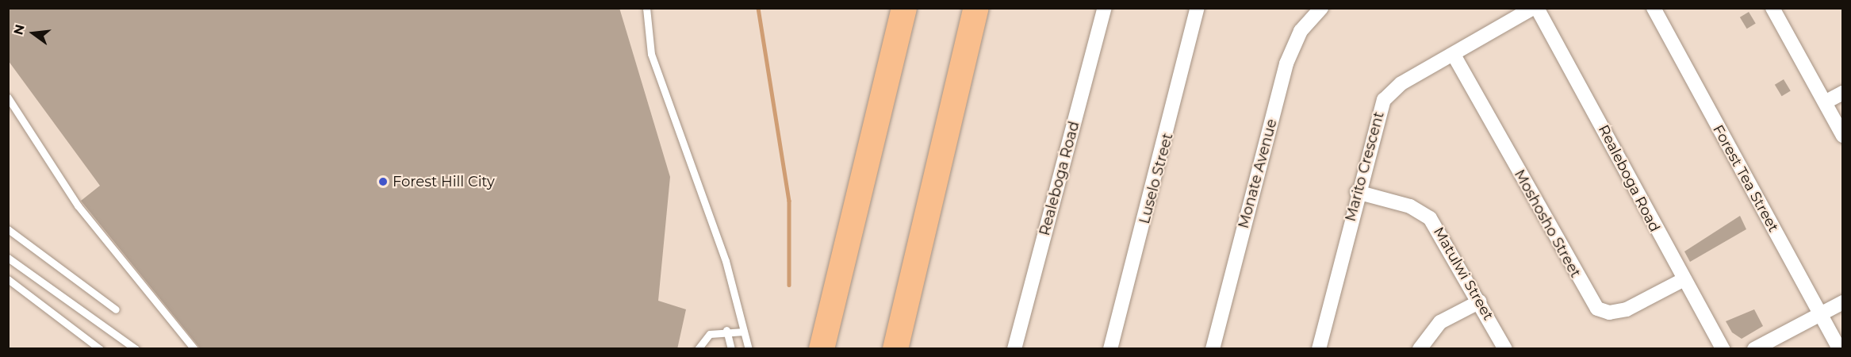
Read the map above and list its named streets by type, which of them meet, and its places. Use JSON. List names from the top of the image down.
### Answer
{
  "streets": {
    "street": [
      "Marito Crescent",
      "Monate Avenue",
      "Realeboga Road",
      "Luselo Street",
      "Forest Tea Street",
      "Moshosho Street",
      "Matulwi Street"
    ]
  },
  "crossings": [
    ["Marito Crescent", "Moshosho Street"],
    ["Marito Crescent", "Matulwi Street"],
    ["Realeboga Road", "Moshosho Street"]
  ],
  "places": ["Forest Hill City"],
  "north": "left"
}
